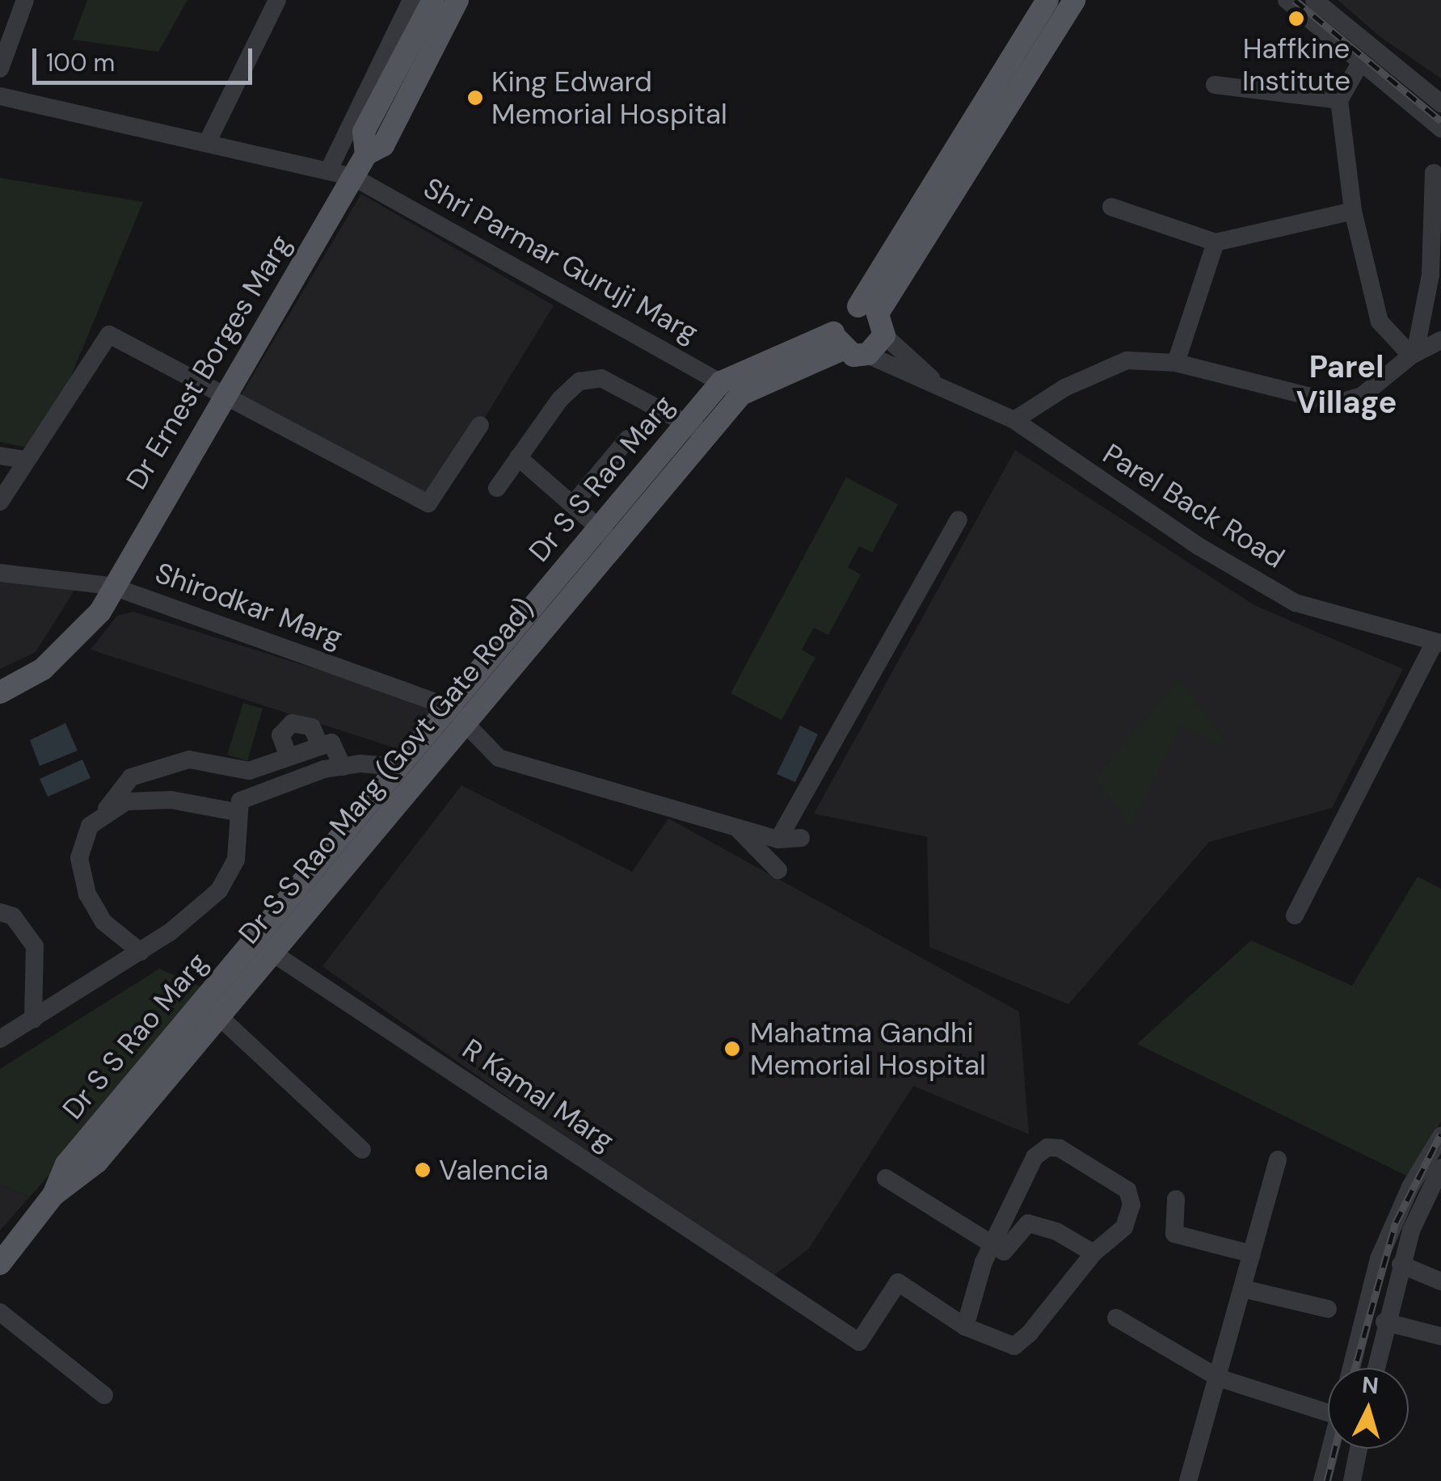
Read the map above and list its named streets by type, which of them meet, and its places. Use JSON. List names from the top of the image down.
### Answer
{
  "streets": {
    "main road": ["Dr Ernest Borges Marg", "Dr S S Rao Marg", "Dr S S Rao Marg (Govt Gate Road)"],
    "street": [
      "Shri Parmar Guruji Marg",
      "Parel Back Road",
      "Shirodkar Marg",
      "R Kamal Marg"
    ]
  },
  "crossings": [
    ["Shri Parmar Guruji Marg", "Dr Ernest Borges Marg"],
    ["Shri Parmar Guruji Marg", "Dr S S Rao Marg"],
    ["Shri Parmar Guruji Marg", "Dr S S Rao Marg (Govt Gate Road)"],
    ["Dr Ernest Borges Marg", "Shirodkar Marg"],
    ["Dr S S Rao Marg", "Shirodkar Marg"],
    ["Dr S S Rao Marg", "Dr S S Rao Marg (Govt Gate Road)"],
    ["Dr S S Rao Marg", "R Kamal Marg"],
    ["Shirodkar Marg", "Dr S S Rao Marg (Govt Gate Road)"],
    ["Dr S S Rao Marg (Govt Gate Road)", "R Kamal Marg"]
  ],
  "districts": ["Parel Village"],
  "places": [
    "Haffkine Institute",
    "King Edward Memorial Hospital",
    "Mahatma Gandhi Memorial Hospital",
    "Valencia"
  ],
  "scale_bar": "100 m",
  "north": "top"
}
